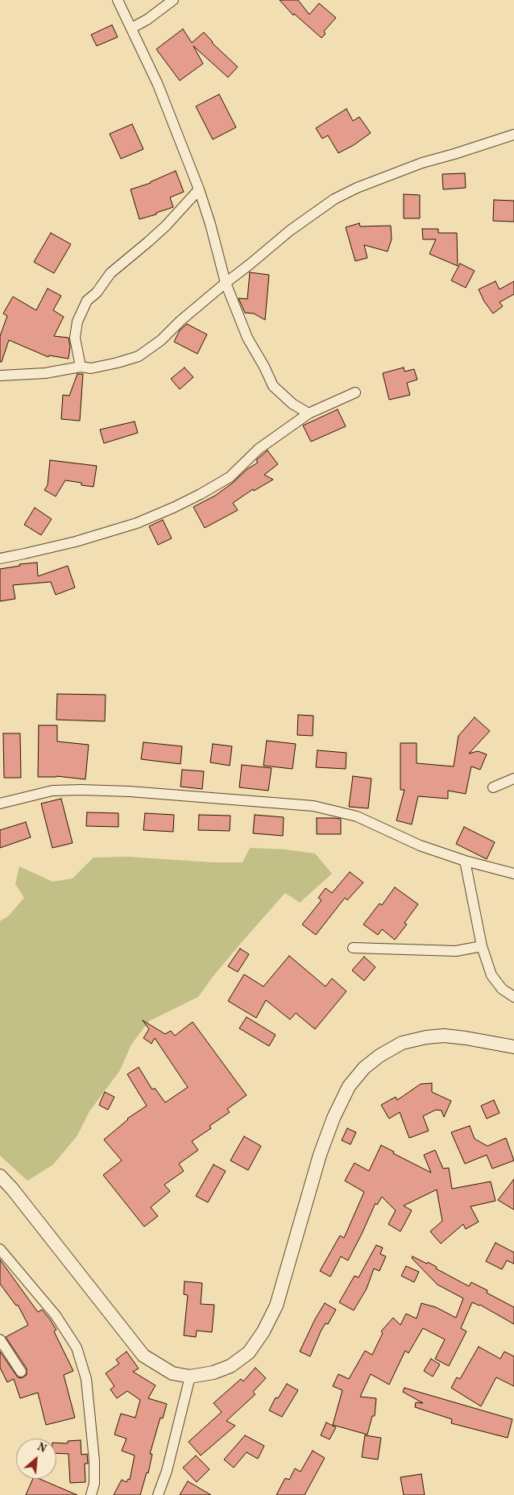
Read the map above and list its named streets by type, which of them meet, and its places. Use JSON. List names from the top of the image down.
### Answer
{
  "north": "top right"
}
